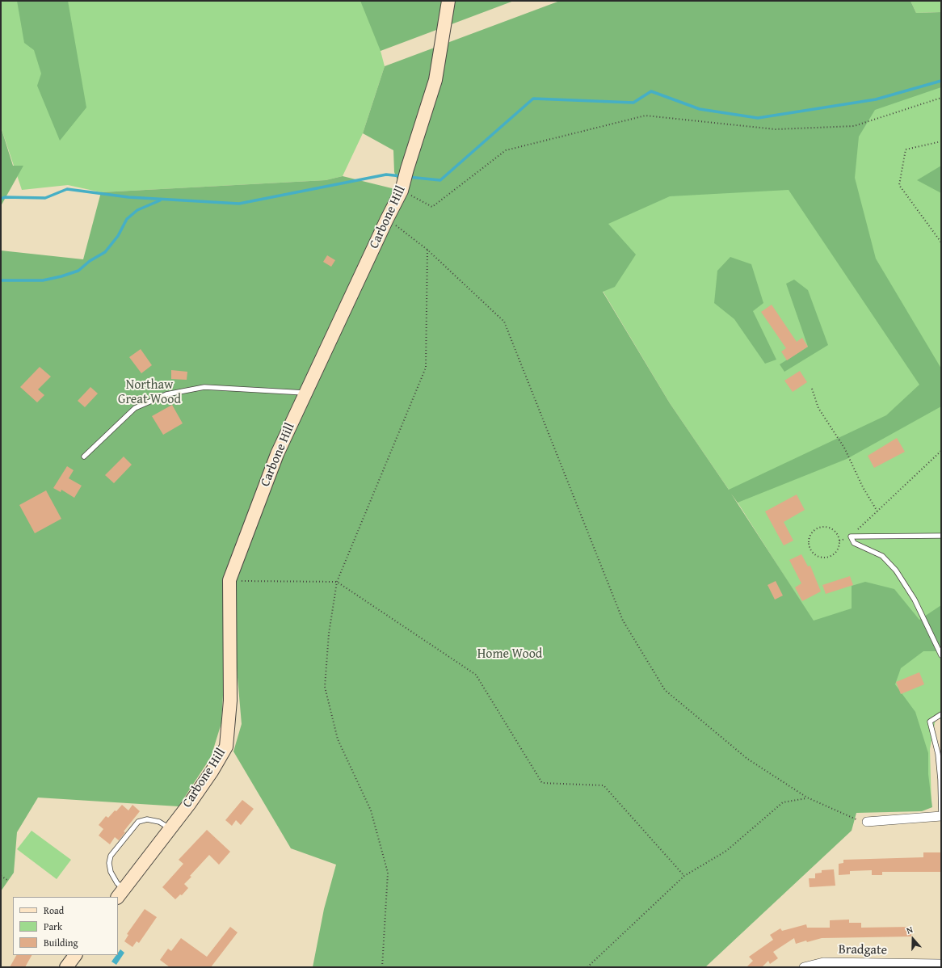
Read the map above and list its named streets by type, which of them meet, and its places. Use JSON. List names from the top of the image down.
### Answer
{
  "streets": {
    "street": ["Carbone Hill", "Bradgate"]
  },
  "parks": ["Northaw Great Wood", "Home Wood"],
  "legend": ["Road", "Park", "Building"],
  "north": "top"
}
